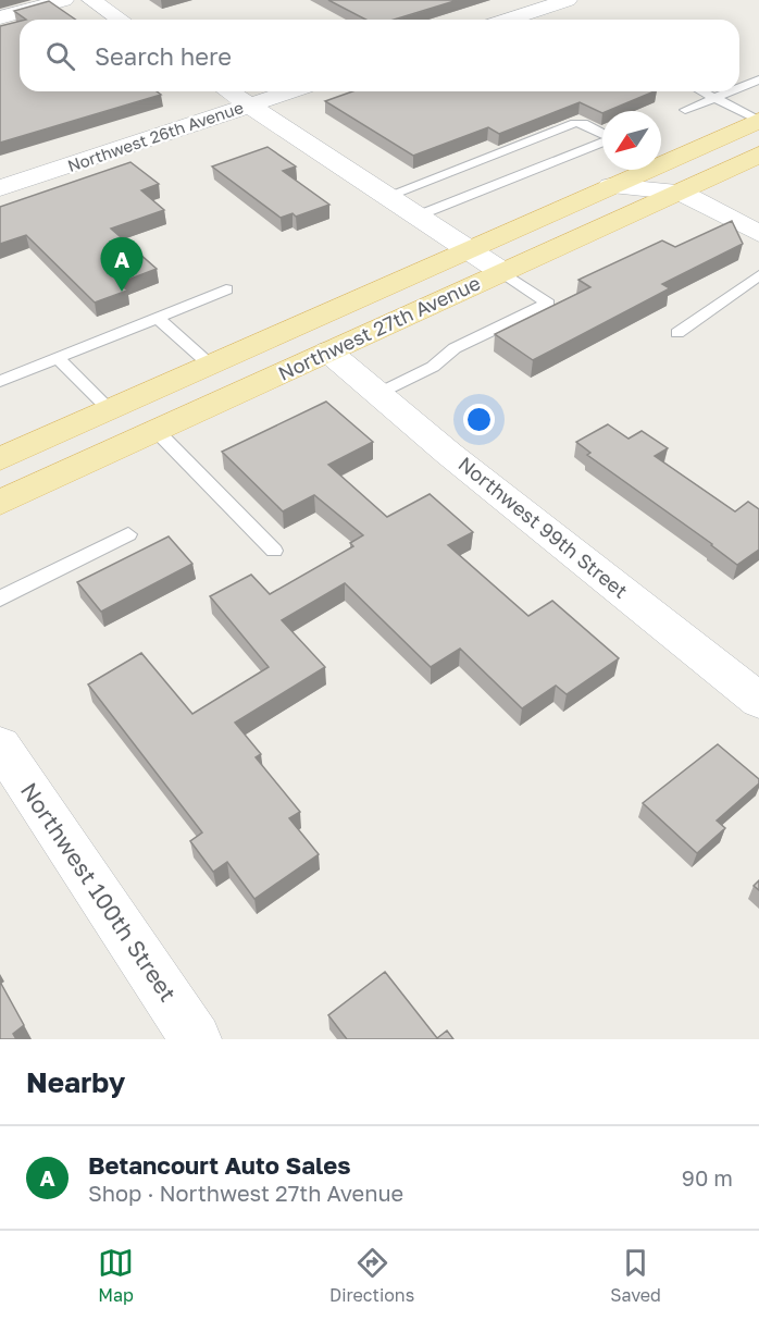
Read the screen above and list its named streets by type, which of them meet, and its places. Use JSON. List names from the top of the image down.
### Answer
{
  "streets": {
    "main road": ["Northwest 27th Avenue"],
    "street": ["Northwest 26th Avenue", "Northwest 99th Street", "Northwest 100th Street"]
  },
  "crossings": [
    ["Northwest 27th Avenue", "Northwest 99th Street"]
  ],
  "north": "bottom left",
  "page": {
    "search": "Search here",
    "pins": "A",
    "heading": "Nearby",
    "list": [
      {
        "mark": "A",
        "name": "Betancourt Auto Sales",
        "note": "Shop · Northwest 27th Avenue",
        "value": "90 m"
      }
    ],
    "nav": ["Map", "Directions", "Saved"]
  }
}
